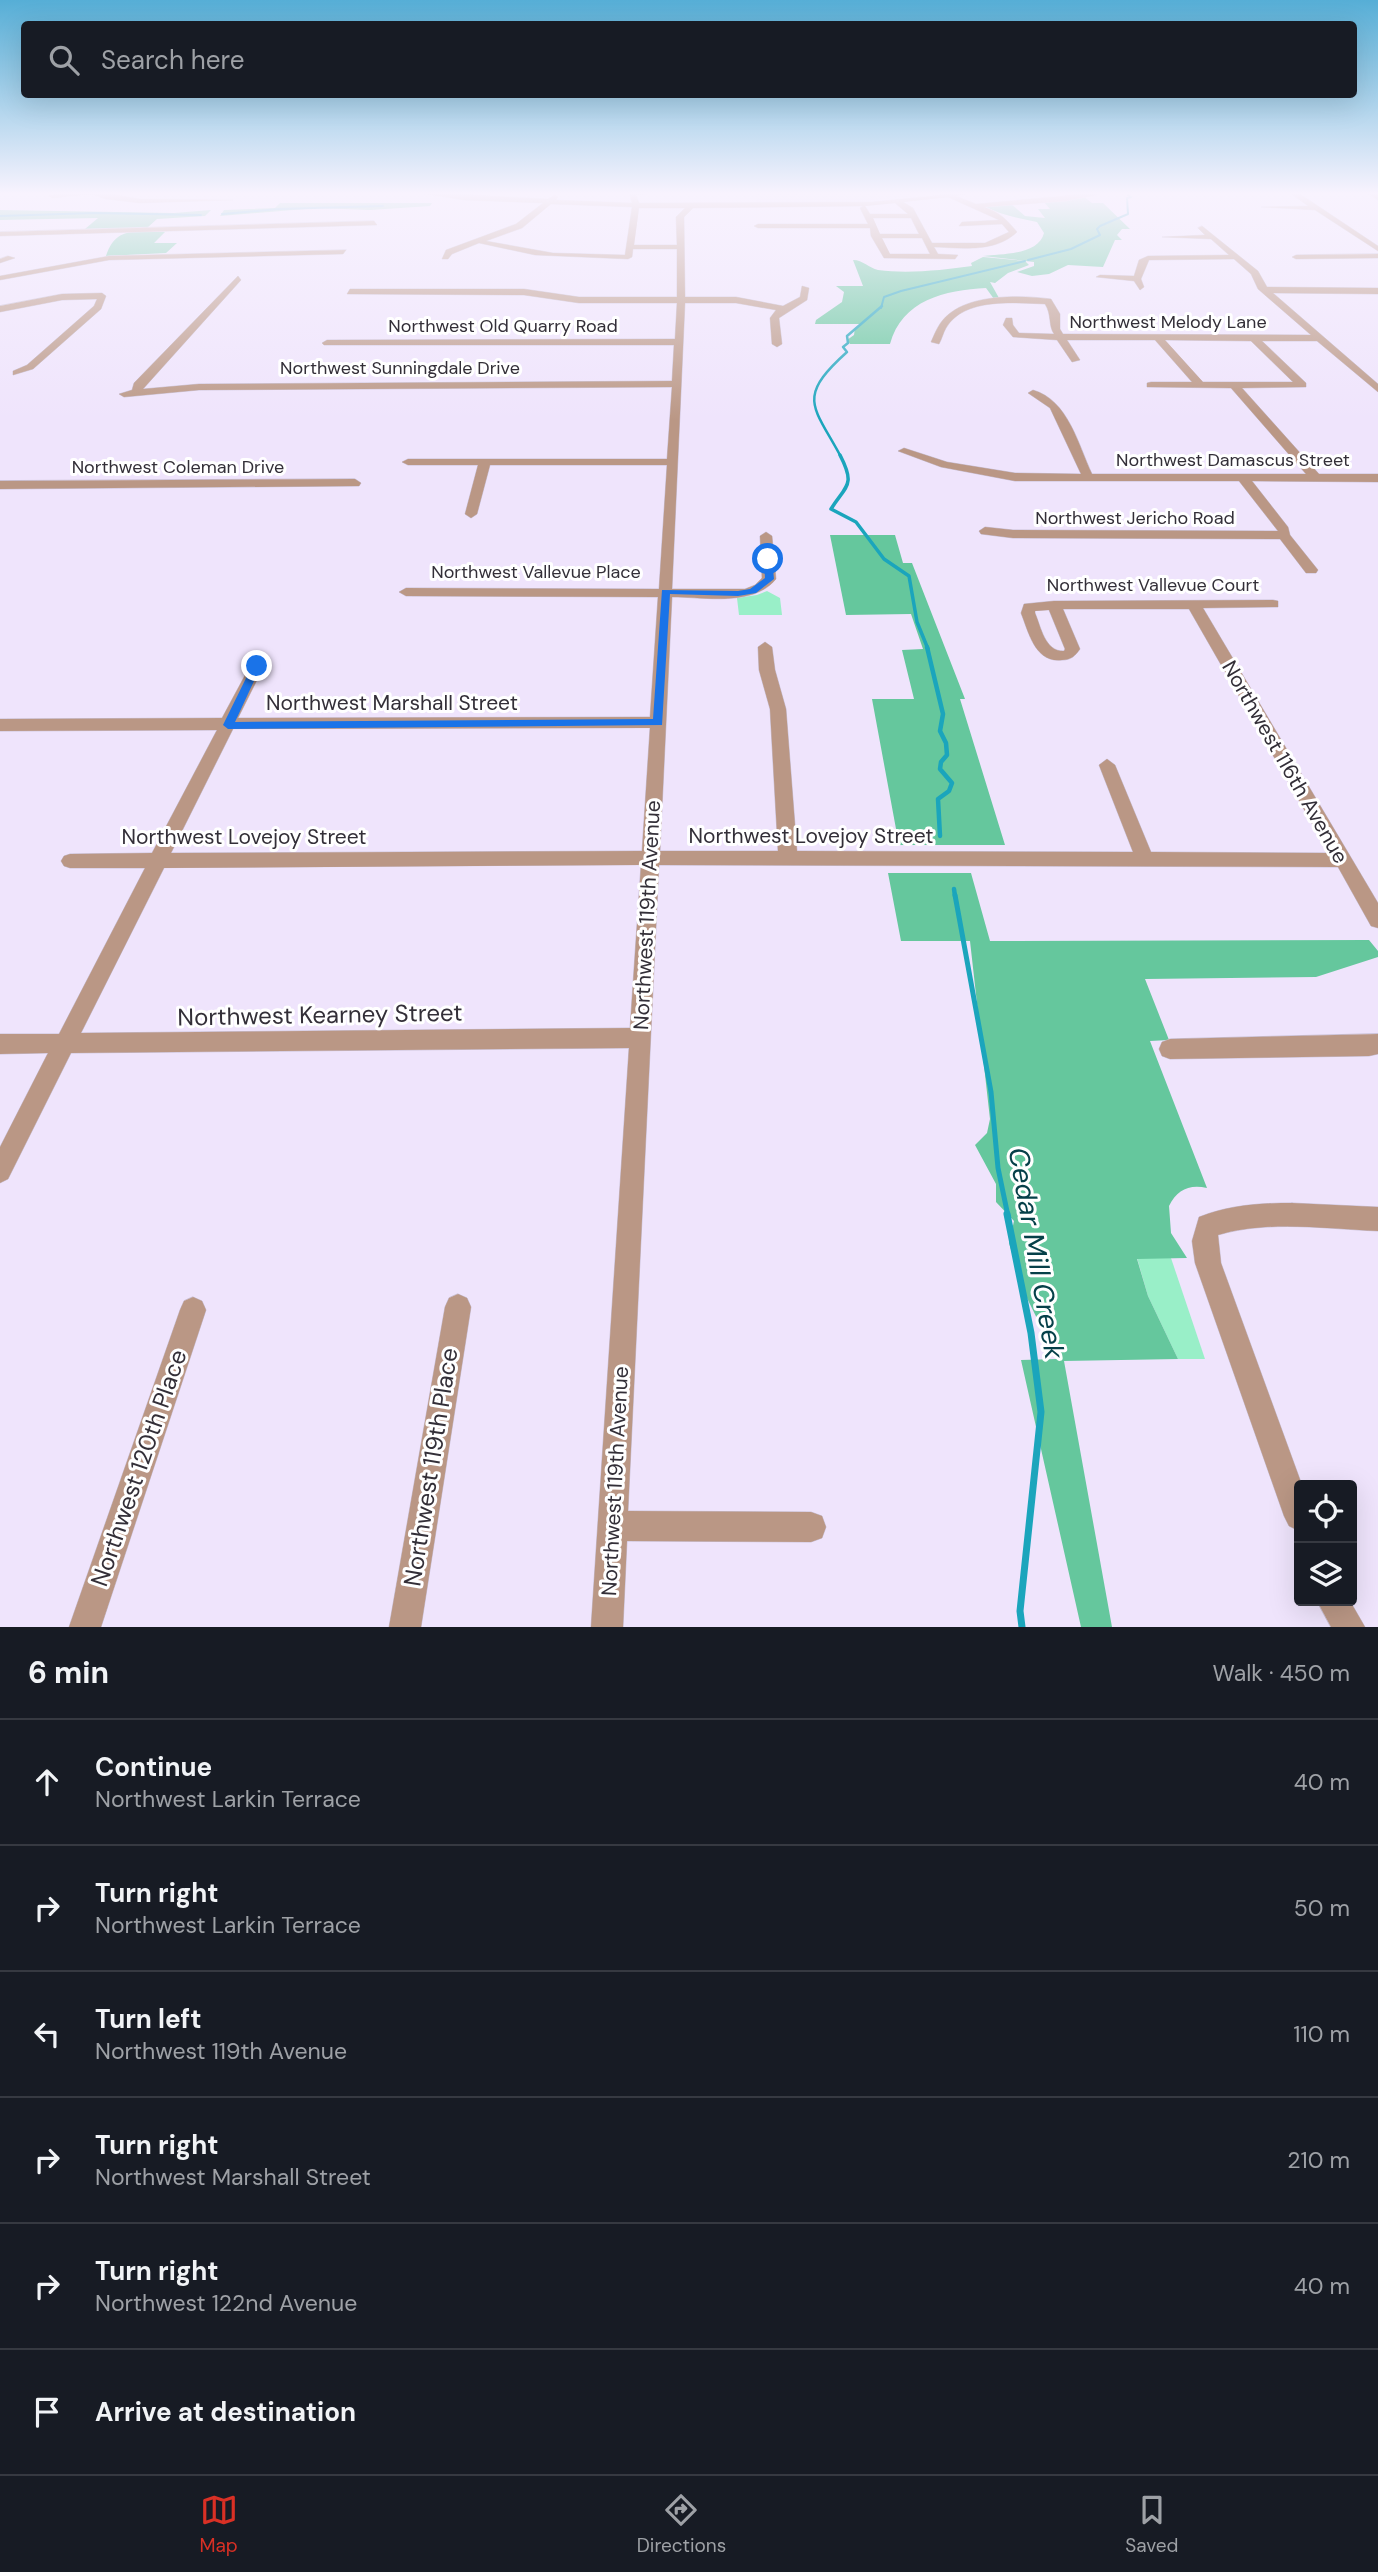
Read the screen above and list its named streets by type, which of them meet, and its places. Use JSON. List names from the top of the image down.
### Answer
{
  "streets": {
    "street": [
      "Northwest Melody Lane",
      "Northwest Old Quarry Road",
      "Northwest Sunningdale Drive",
      "Northwest Damascus Street",
      "Northwest Coleman Drive",
      "Northwest Jericho Road",
      "Northwest Vallevue Place",
      "Northwest Vallevue Court",
      "Northwest Marshall Street",
      "Northwest 116th Avenue",
      "Northwest Lovejoy Street",
      "Northwest 119th Avenue",
      "Northwest Kearney Street",
      "Northwest 119th Place",
      "Northwest 120th Place"
    ]
  },
  "crossings": [
    ["Northwest Old Quarry Road", "Northwest 119th Avenue"],
    ["Northwest Sunningdale Drive", "Northwest 119th Avenue"],
    ["Northwest Damascus Street", "Northwest Jericho Road"],
    ["Northwest Vallevue Place", "Northwest 119th Avenue"],
    ["Northwest Vallevue Court", "Northwest 116th Avenue"],
    ["Northwest Marshall Street", "Northwest 119th Avenue"],
    ["Northwest 116th Avenue", "Northwest Lovejoy Street"],
    ["Northwest Lovejoy Street", "Northwest 119th Avenue"],
    ["Northwest 119th Avenue", "Northwest Kearney Street"]
  ],
  "water": ["Cedar Mill Creek"],
  "page": {
    "search": "Search here",
    "heading": ["6 min", "Walk · 450 m"],
    "list": [
      ["Continue", "Northwest Larkin Terrace", "40 m"],
      ["Turn right", "Northwest Larkin Terrace", "50 m"],
      ["Turn left", "Northwest 119th Avenue", "110 m"],
      ["Turn right", "Northwest Marshall Street", "210 m"],
      ["Turn right", "Northwest 122nd Avenue", "40 m"],
      "Arrive at destination"
    ],
    "nav": ["Map", "Directions", "Saved"]
  }
}
